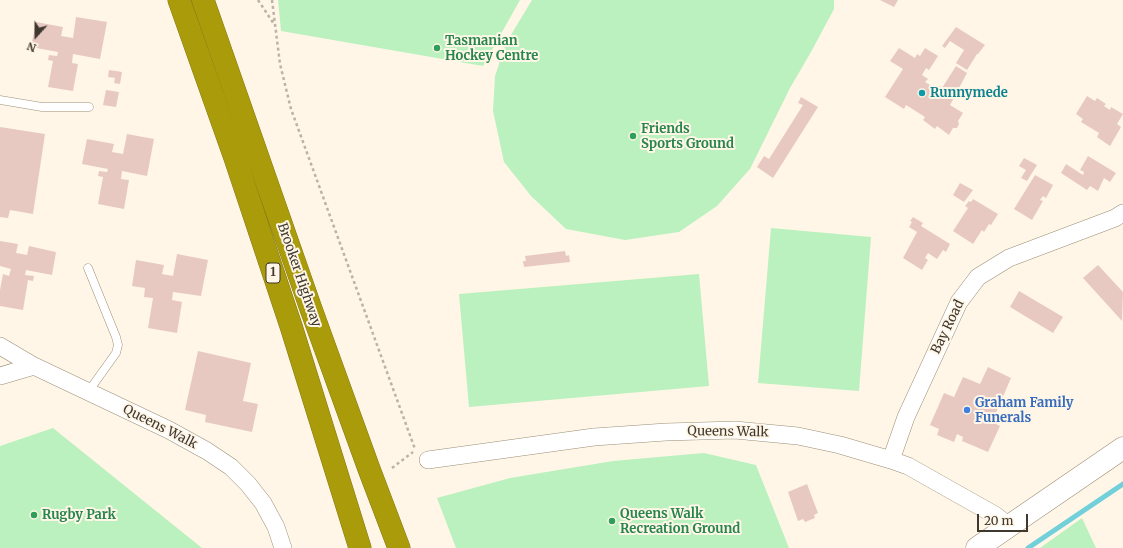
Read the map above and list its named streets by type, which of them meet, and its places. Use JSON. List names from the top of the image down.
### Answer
{
  "streets": {
    "highway": ["1", "Brooker Highway"],
    "street": ["Bay Road", "Queens Walk"]
  },
  "crossings": [
    ["Bay Road", "Queens Walk"]
  ],
  "places": [
    "Tasmanian Hockey Centre",
    "Runnymede",
    "Friends Sports Ground",
    "Graham Family Funerals",
    "Rugby Park",
    "Queens Walk Recreation Ground"
  ],
  "scale_bar": "20 m",
  "north": "bottom"
}
